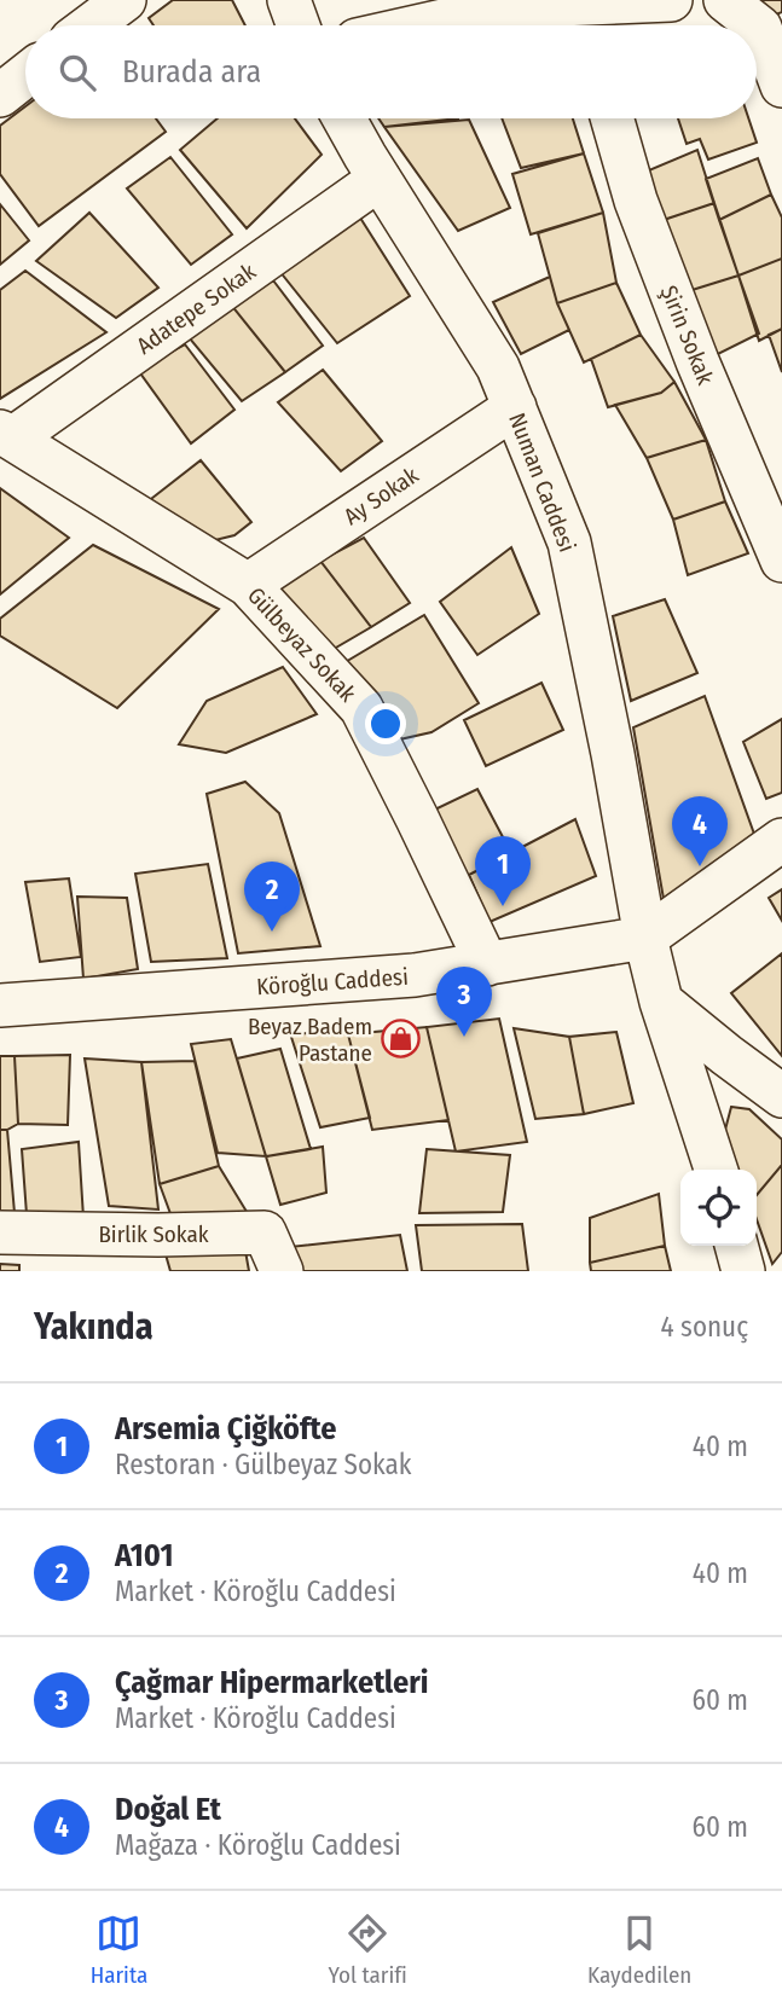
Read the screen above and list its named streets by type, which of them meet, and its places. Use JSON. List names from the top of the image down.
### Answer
{
  "streets": {
    "street": [
      "Adatepe Sokak",
      "Şirin Sokak",
      "Numan Caddesi",
      "Ay Sokak",
      "Gülbeyaz Sokak",
      "Köroğlu Caddesi",
      "Birlik Sokak"
    ]
  },
  "crossings": [
    ["Adatepe Sokak", "Numan Caddesi"],
    ["Adatepe Sokak", "Gülbeyaz Sokak"],
    ["Numan Caddesi", "Ay Sokak"],
    ["Numan Caddesi", "Köroğlu Caddesi"],
    ["Ay Sokak", "Gülbeyaz Sokak"],
    ["Gülbeyaz Sokak", "Köroğlu Caddesi"]
  ],
  "places": {
    "shop": ["Beyaz Badem Pastane"]
  },
  "page": {
    "search": "Burada ara",
    "pins": [
      "4",
      "1",
      "2",
      "3"
    ],
    "heading": ["Yakında", "4 sonuç"],
    "list": [
      {
        "mark": "1",
        "name": "Arsemia Çiğköfte",
        "note": "Restoran · Gülbeyaz Sokak",
        "value": "40 m"
      },
      {
        "mark": "2",
        "name": "A101",
        "note": "Market · Köroğlu Caddesi",
        "value": "40 m"
      },
      {
        "mark": "3",
        "name": "Çağmar Hipermarketleri",
        "note": "Market · Köroğlu Caddesi",
        "value": "60 m"
      },
      {
        "mark": "4",
        "name": "Doğal Et",
        "note": "Mağaza · Köroğlu Caddesi",
        "value": "60 m"
      }
    ],
    "nav": ["Harita", "Yol tarifi", "Kaydedilen"]
  }
}
